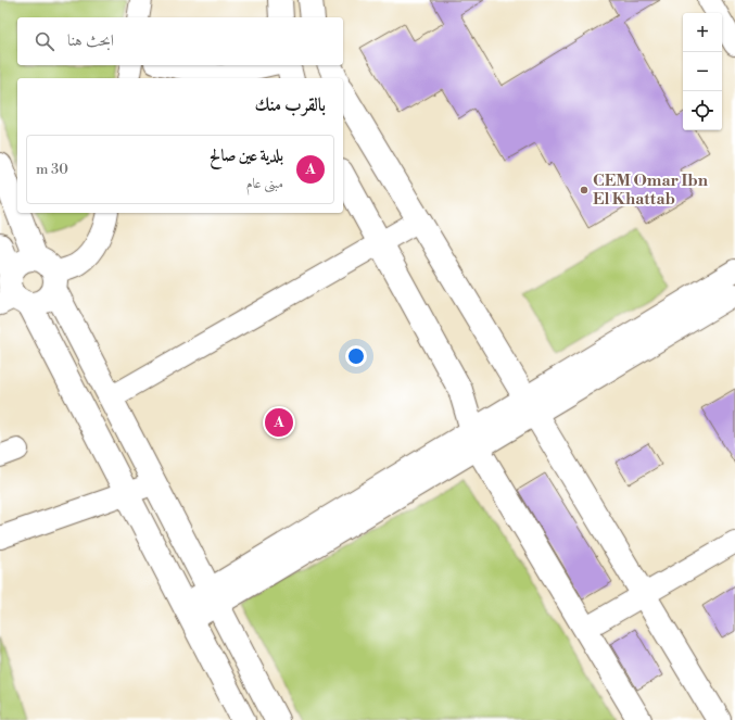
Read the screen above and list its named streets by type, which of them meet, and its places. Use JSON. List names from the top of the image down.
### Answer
{
  "places": ["CEM Omar Ibn El Khattab"],
  "page": {
    "map_buttons": ["+", "−"],
    "search": "ابحث هنا",
    "heading": "بالقرب منك",
    "list": [
      {
        "mark": "A",
        "name": "بلدية عين صالح",
        "note": "مبنى عام",
        "value": "30 m"
      }
    ],
    "pins": "A"
  }
}
